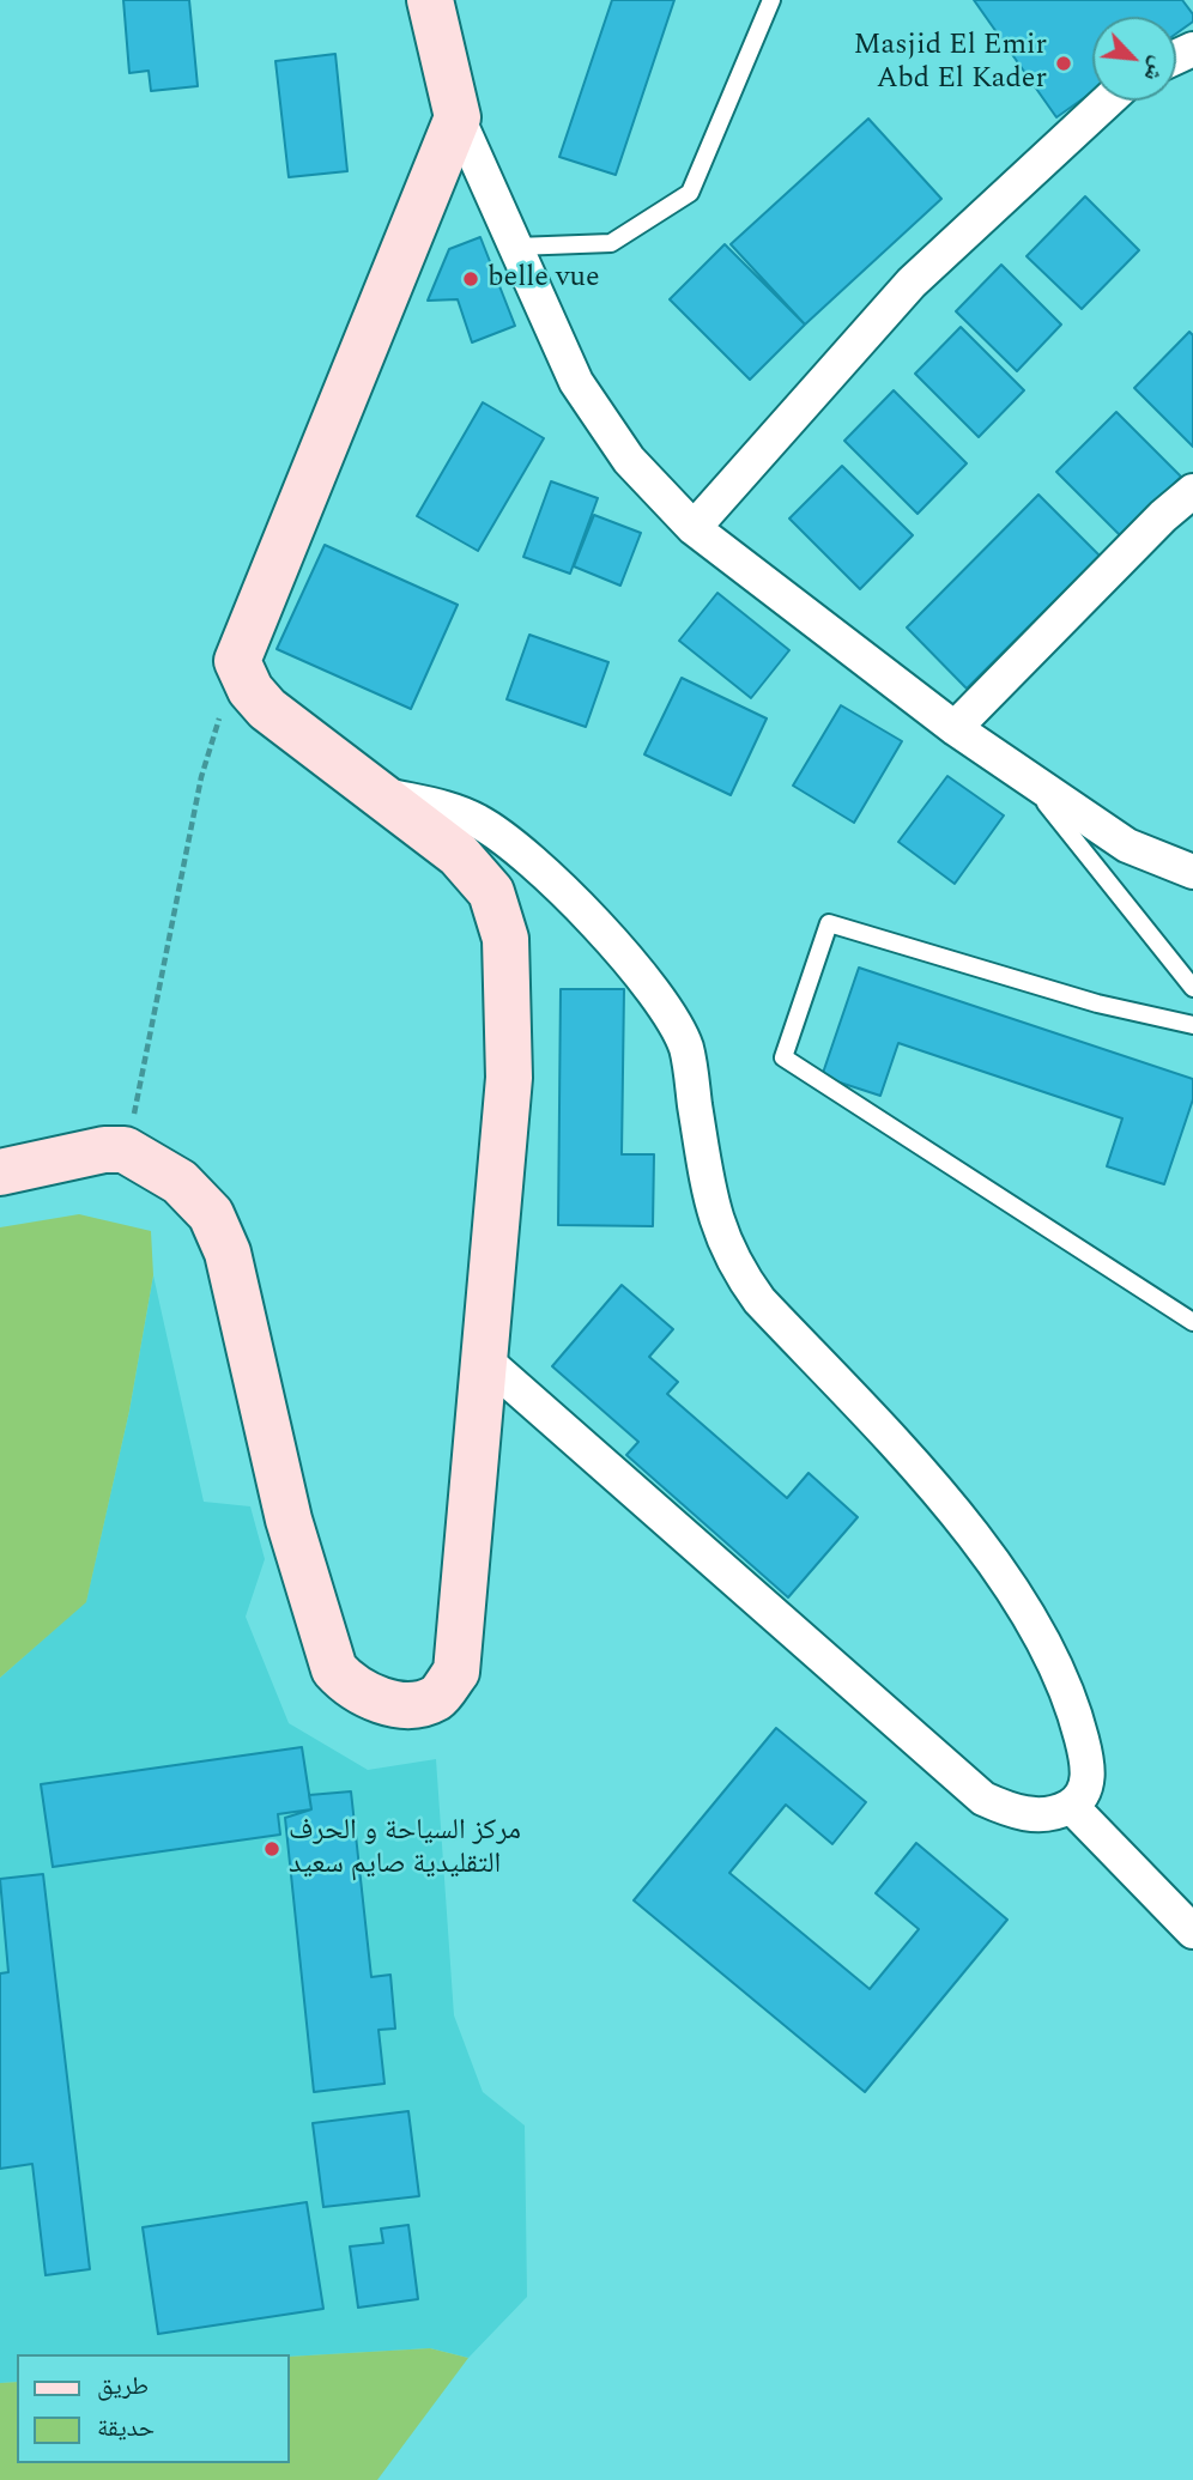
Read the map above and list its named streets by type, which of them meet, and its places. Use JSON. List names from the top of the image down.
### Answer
{
  "places": ["Masjid El Emir Abd El Kader", "belle vue", "مركز السياحة و الحرف التقليدية صايم سعيد"],
  "legend": ["طريق", "حديقة"],
  "north": "bottom right"
}
